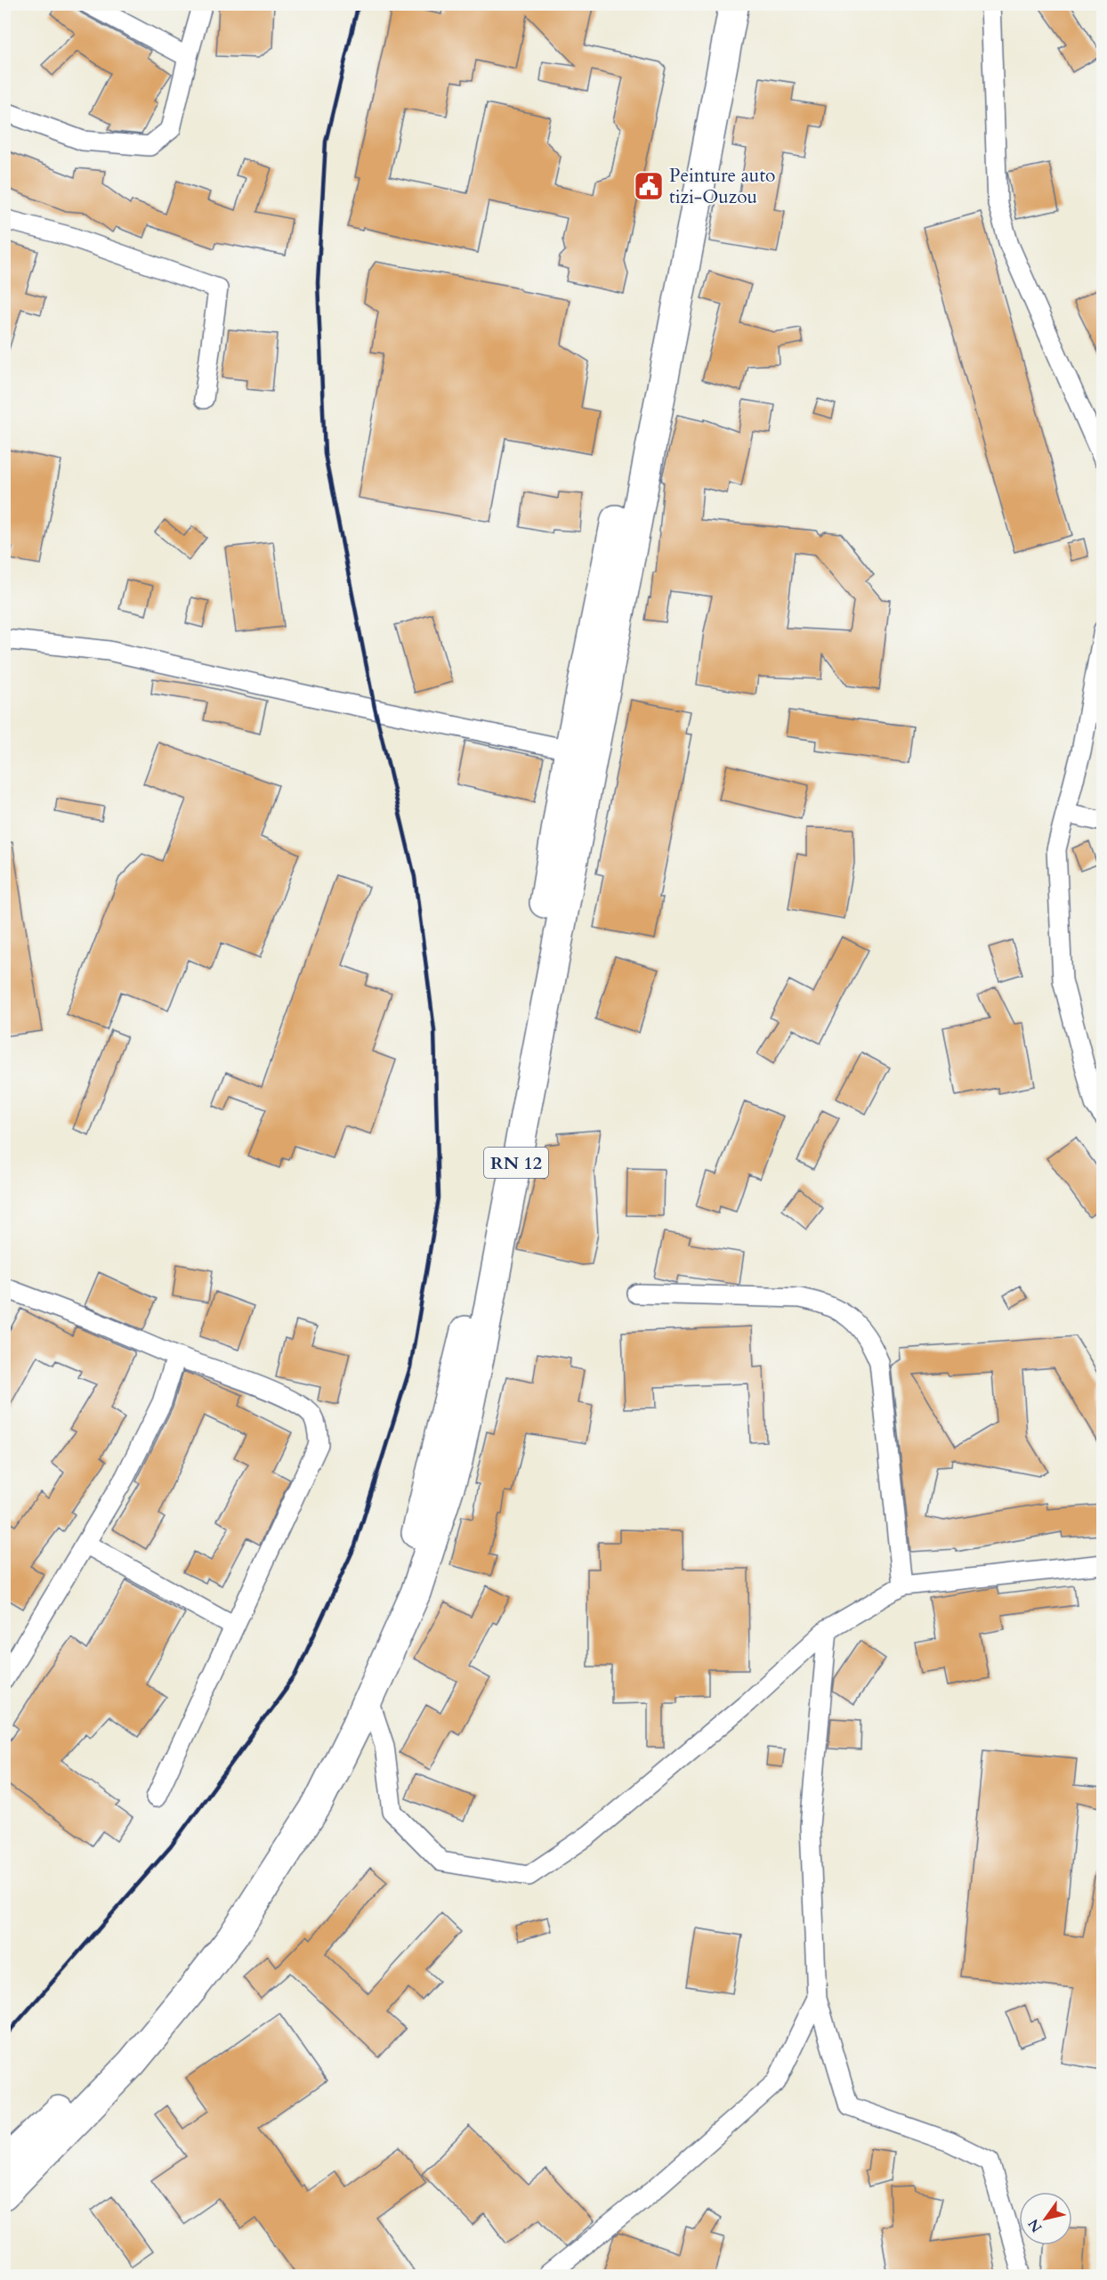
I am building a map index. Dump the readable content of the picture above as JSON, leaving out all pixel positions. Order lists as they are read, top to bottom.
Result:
{
  "streets": {
    "highway": ["RN 12"]
  },
  "places": {
    "public building": ["Peinture auto tizi-Ouzou"]
  },
  "north": "bottom left"
}
